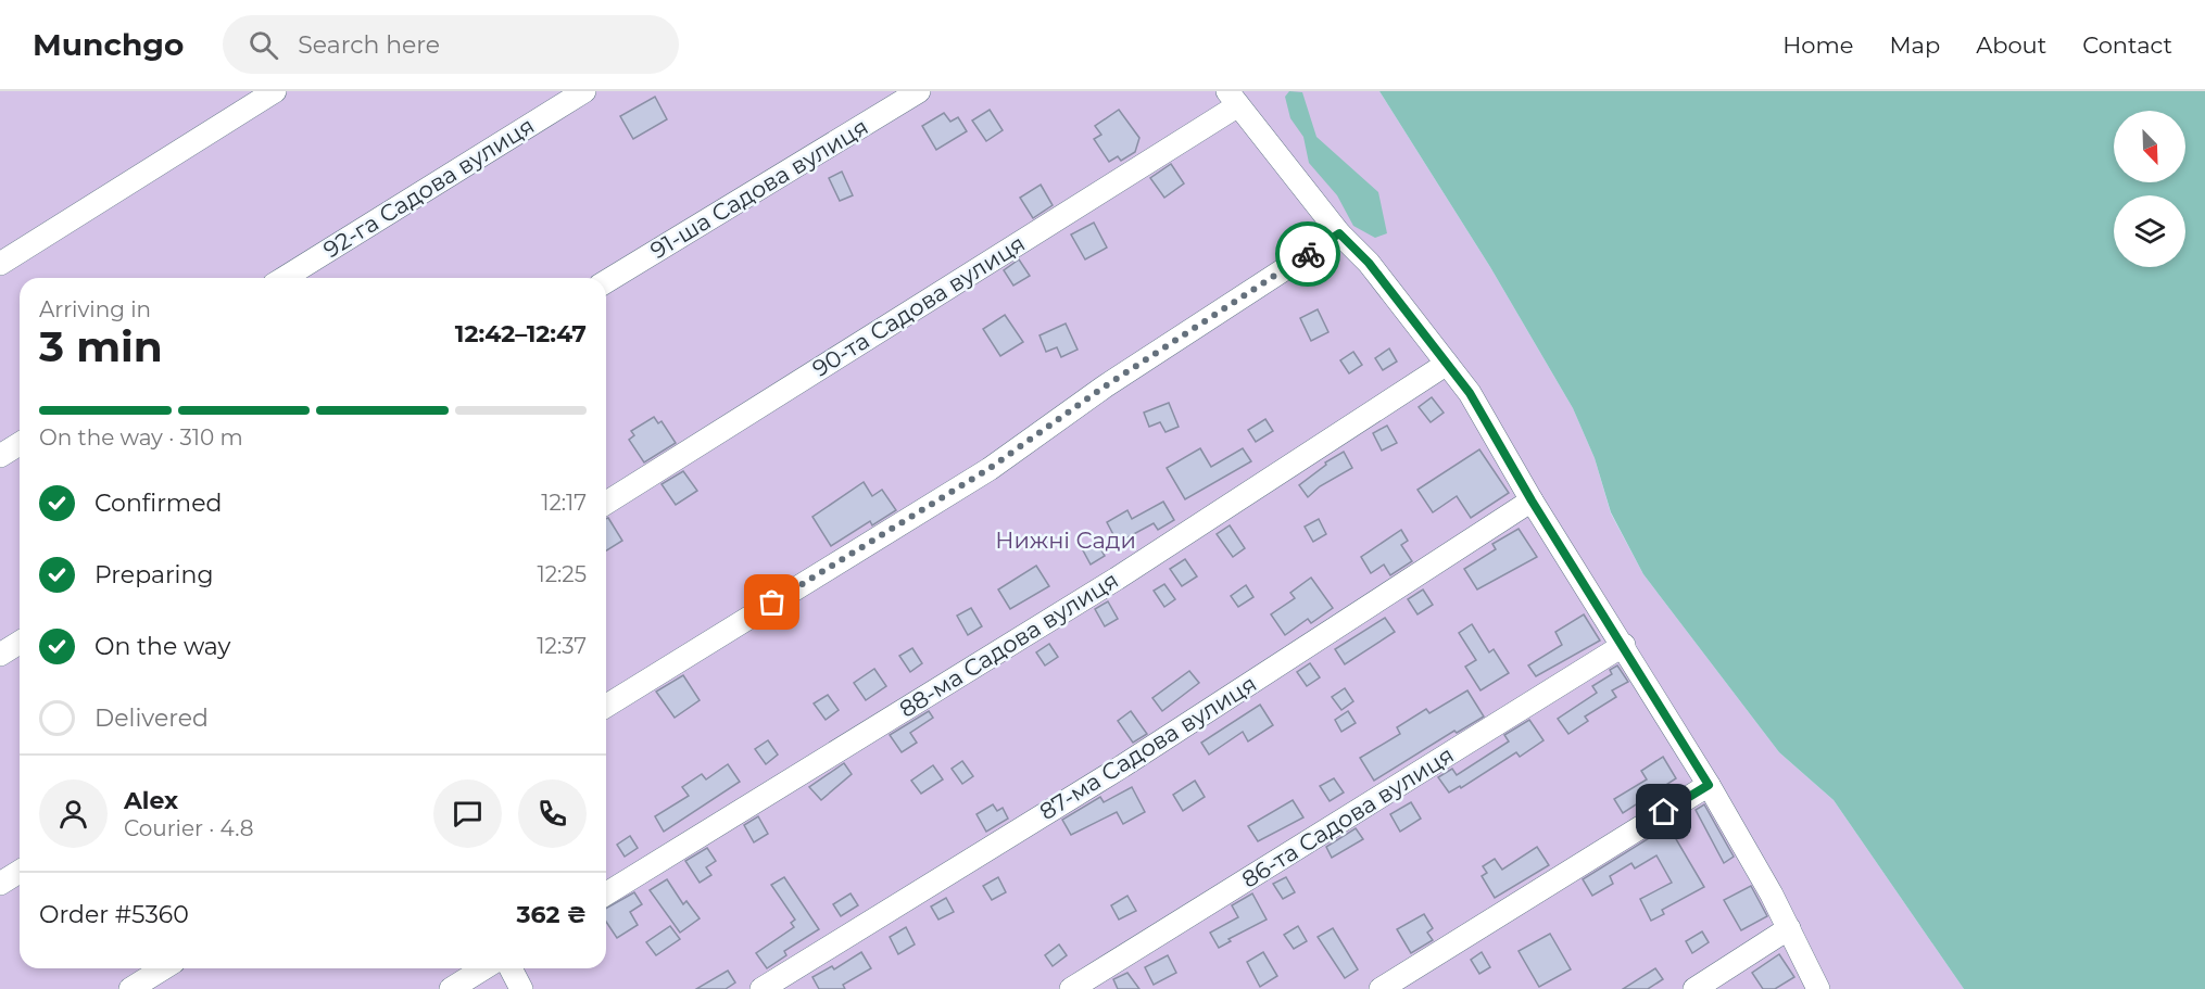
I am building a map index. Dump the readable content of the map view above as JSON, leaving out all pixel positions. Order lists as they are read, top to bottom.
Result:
{
  "streets": {
    "street": [
      "92-га Садова вулиця",
      "91-ша Садова вулиця",
      "90-та Садова вулиця",
      "88-ма Садова вулиця",
      "87-ма Садова вулиця",
      "86-та Садова вулиця"
    ]
  },
  "parks": ["Нижні Сади"],
  "north": "bottom right",
  "page": {
    "header": "Munchgo",
    "search": "Search here",
    "nav": [
      "Home",
      "Map",
      "About",
      "Contact"
    ],
    "heading": ["3 min", "Arriving in", "12:42–12:47"],
    "panel": [
      "Alex",
      "Courier · 4.8",
      "Order #5360",
      "362 ₴"
    ],
    "bar": "On the way · 310 m",
    "list": [
      ["Confirmed", "12:17"],
      ["Preparing", "12:25"],
      ["On the way", "12:37"],
      "Delivered"
    ]
  }
}
